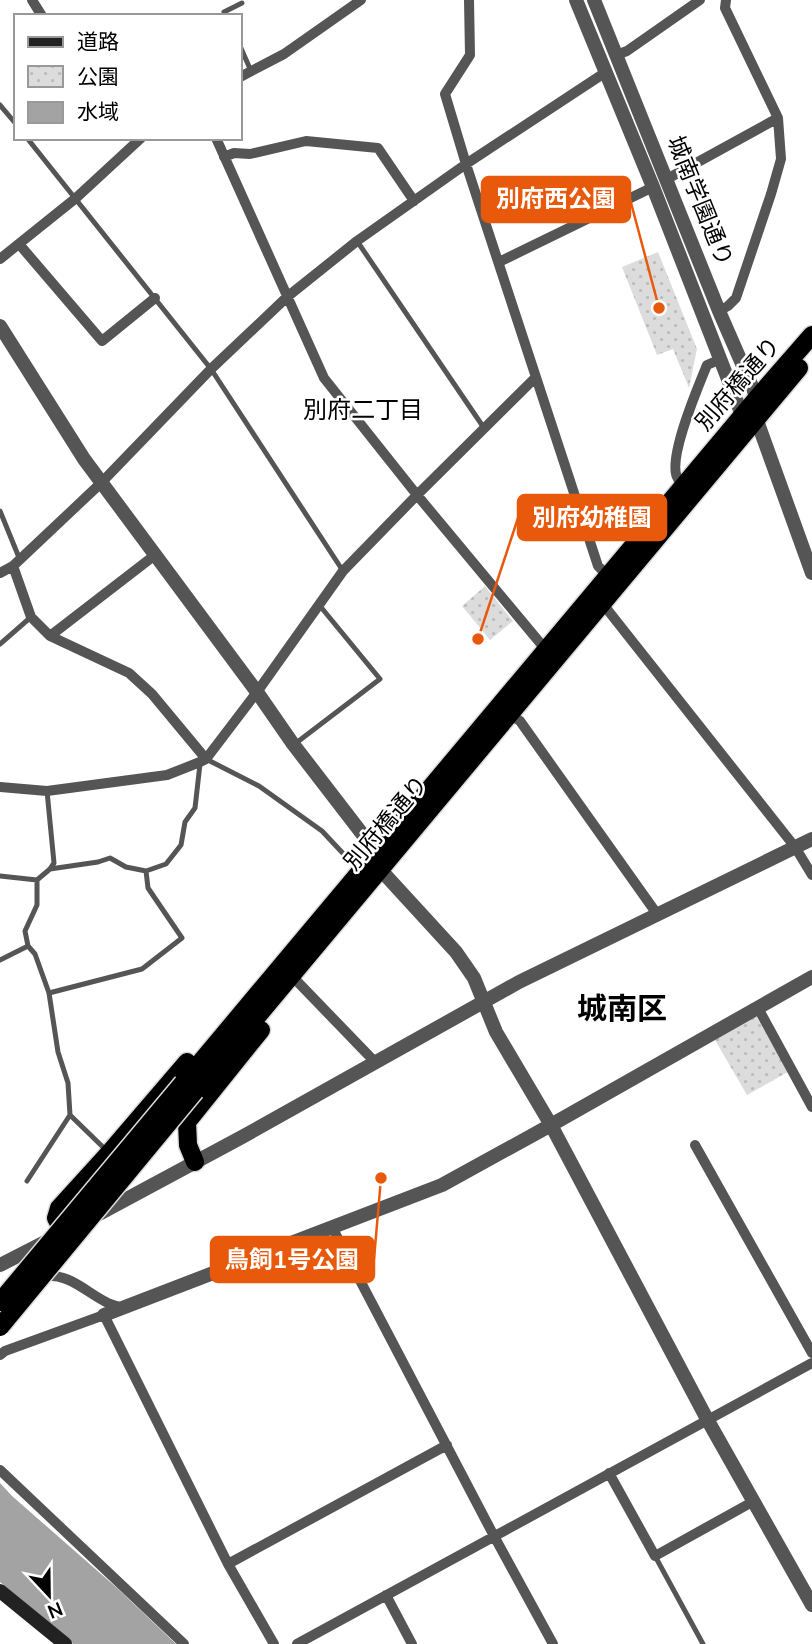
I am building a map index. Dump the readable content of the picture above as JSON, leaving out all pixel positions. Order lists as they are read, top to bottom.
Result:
{
  "streets": {
    "highway": ["別府橋通り"],
    "street": ["城南学園通り"]
  },
  "crossings": [
    ["城南学園通り", "別府橋通り"]
  ],
  "districts": ["別府二丁目", "城南区"],
  "places": ["別府西公園", "別府幼稚園", "鳥飼1号公園"],
  "legend": ["道路", "公園", "水域"],
  "north": "bottom"
}
